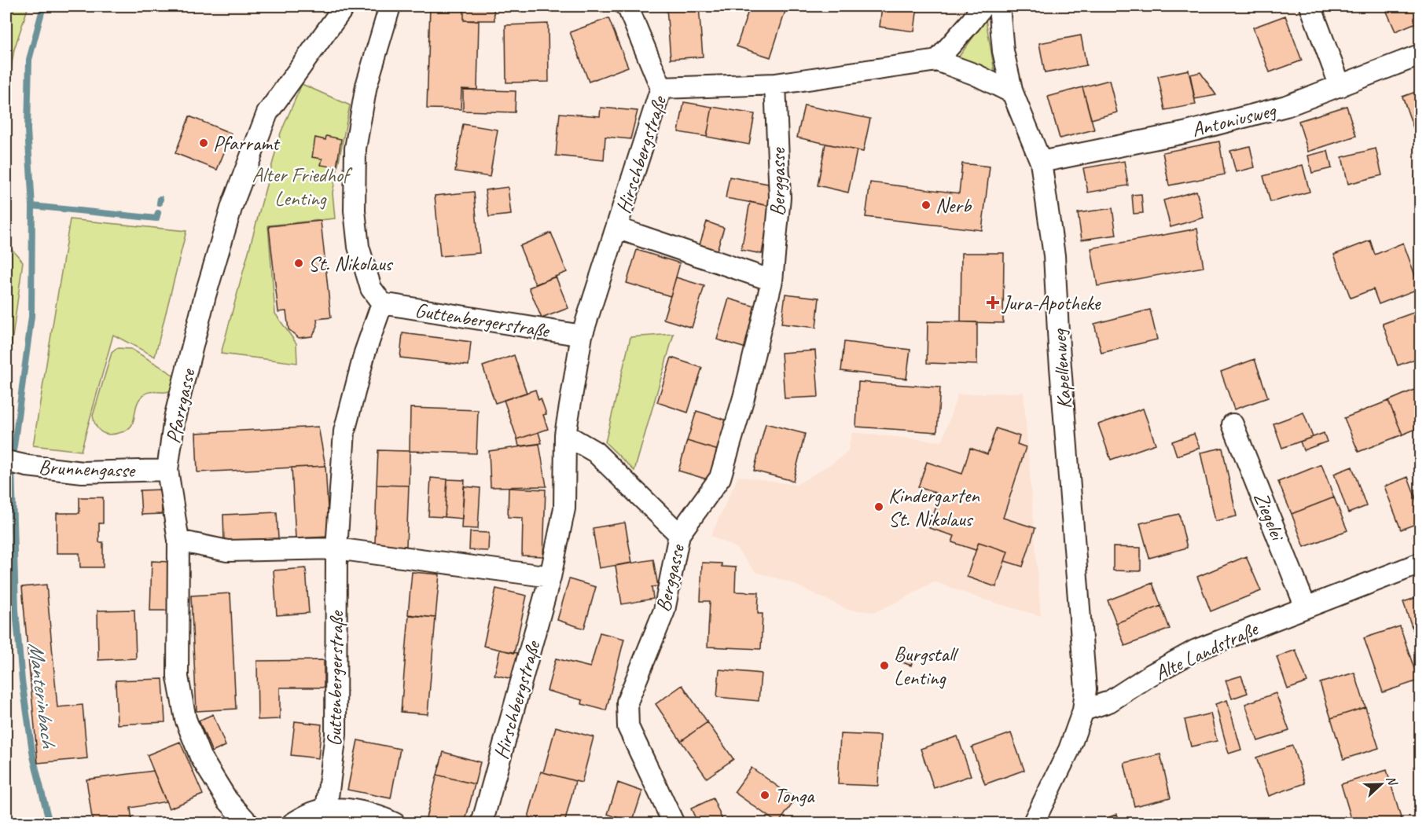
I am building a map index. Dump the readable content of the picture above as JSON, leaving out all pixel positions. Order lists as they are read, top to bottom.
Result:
{
  "streets": {
    "street": [
      "Antoniusweg",
      "Hirschbergstraße",
      "Berggasse",
      "Guttenbergerstraße",
      "Kapellenweg",
      "Pfarrgasse",
      "Brunnengasse",
      "Ziegelei",
      "Alte Landstraße"
    ]
  },
  "crossings": [
    ["Antoniusweg", "Kapellenweg"],
    ["Hirschbergstraße", "Berggasse"],
    ["Hirschbergstraße", "Guttenbergerstraße"],
    ["Hirschbergstraße", "Kapellenweg"],
    ["Kapellenweg", "Alte Landstraße"],
    ["Pfarrgasse", "Brunnengasse"],
    ["Ziegelei", "Alte Landstraße"]
  ],
  "water": ["Manterinbach"],
  "parks": ["Alter Friedhof Lenting"],
  "places": {
    "other": [
      "Pfarramt",
      "Nerb",
      "St. Nikolaus",
      "Kindergarten St. Nikolaus",
      "Burgstall Lenting",
      "Tonga"
    ],
    "health": ["Jura-Apotheke"]
  },
  "north": "right"
}
